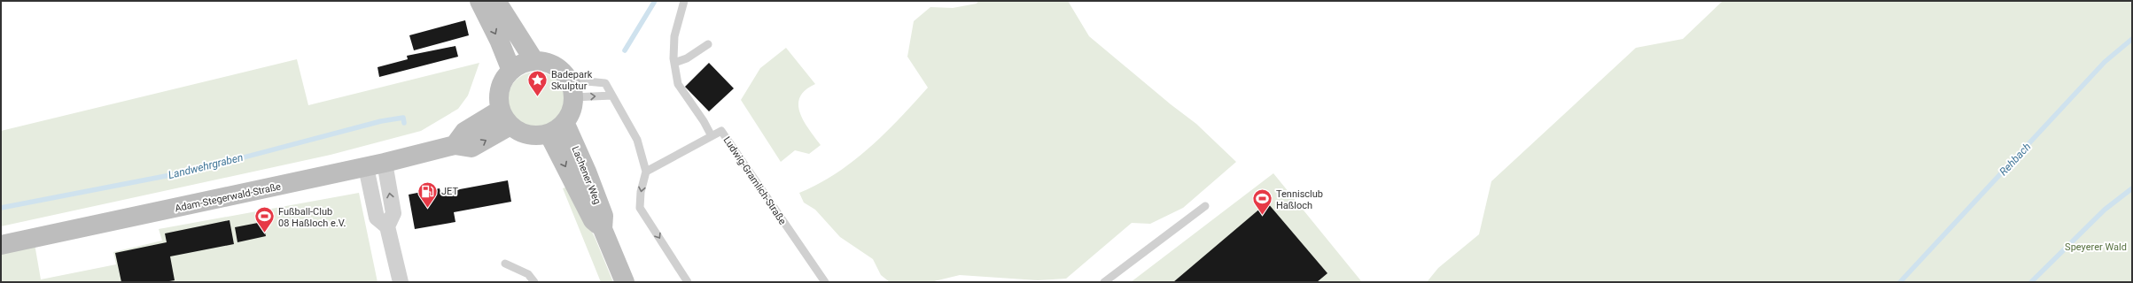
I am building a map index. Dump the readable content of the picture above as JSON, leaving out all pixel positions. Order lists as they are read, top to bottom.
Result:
{
  "streets": {
    "main road": ["Lachener Weg", "Adam-Stegerwald-Straße"],
    "lane": ["Ludwig-Gramlich-Straße"]
  },
  "crossings": [
    ["Lachener Weg", "Adam-Stegerwald-Straße"]
  ],
  "water": ["Rehbach", "Landwehrgraben"],
  "parks": ["Speyerer Wald"],
  "places": {
    "place": ["Badepark Skulptur"],
    "fuel station": ["JET"],
    "sports": ["Tennisclub Haßloch", "Fußball-Club 08 Haßloch e.V."]
  }
}
